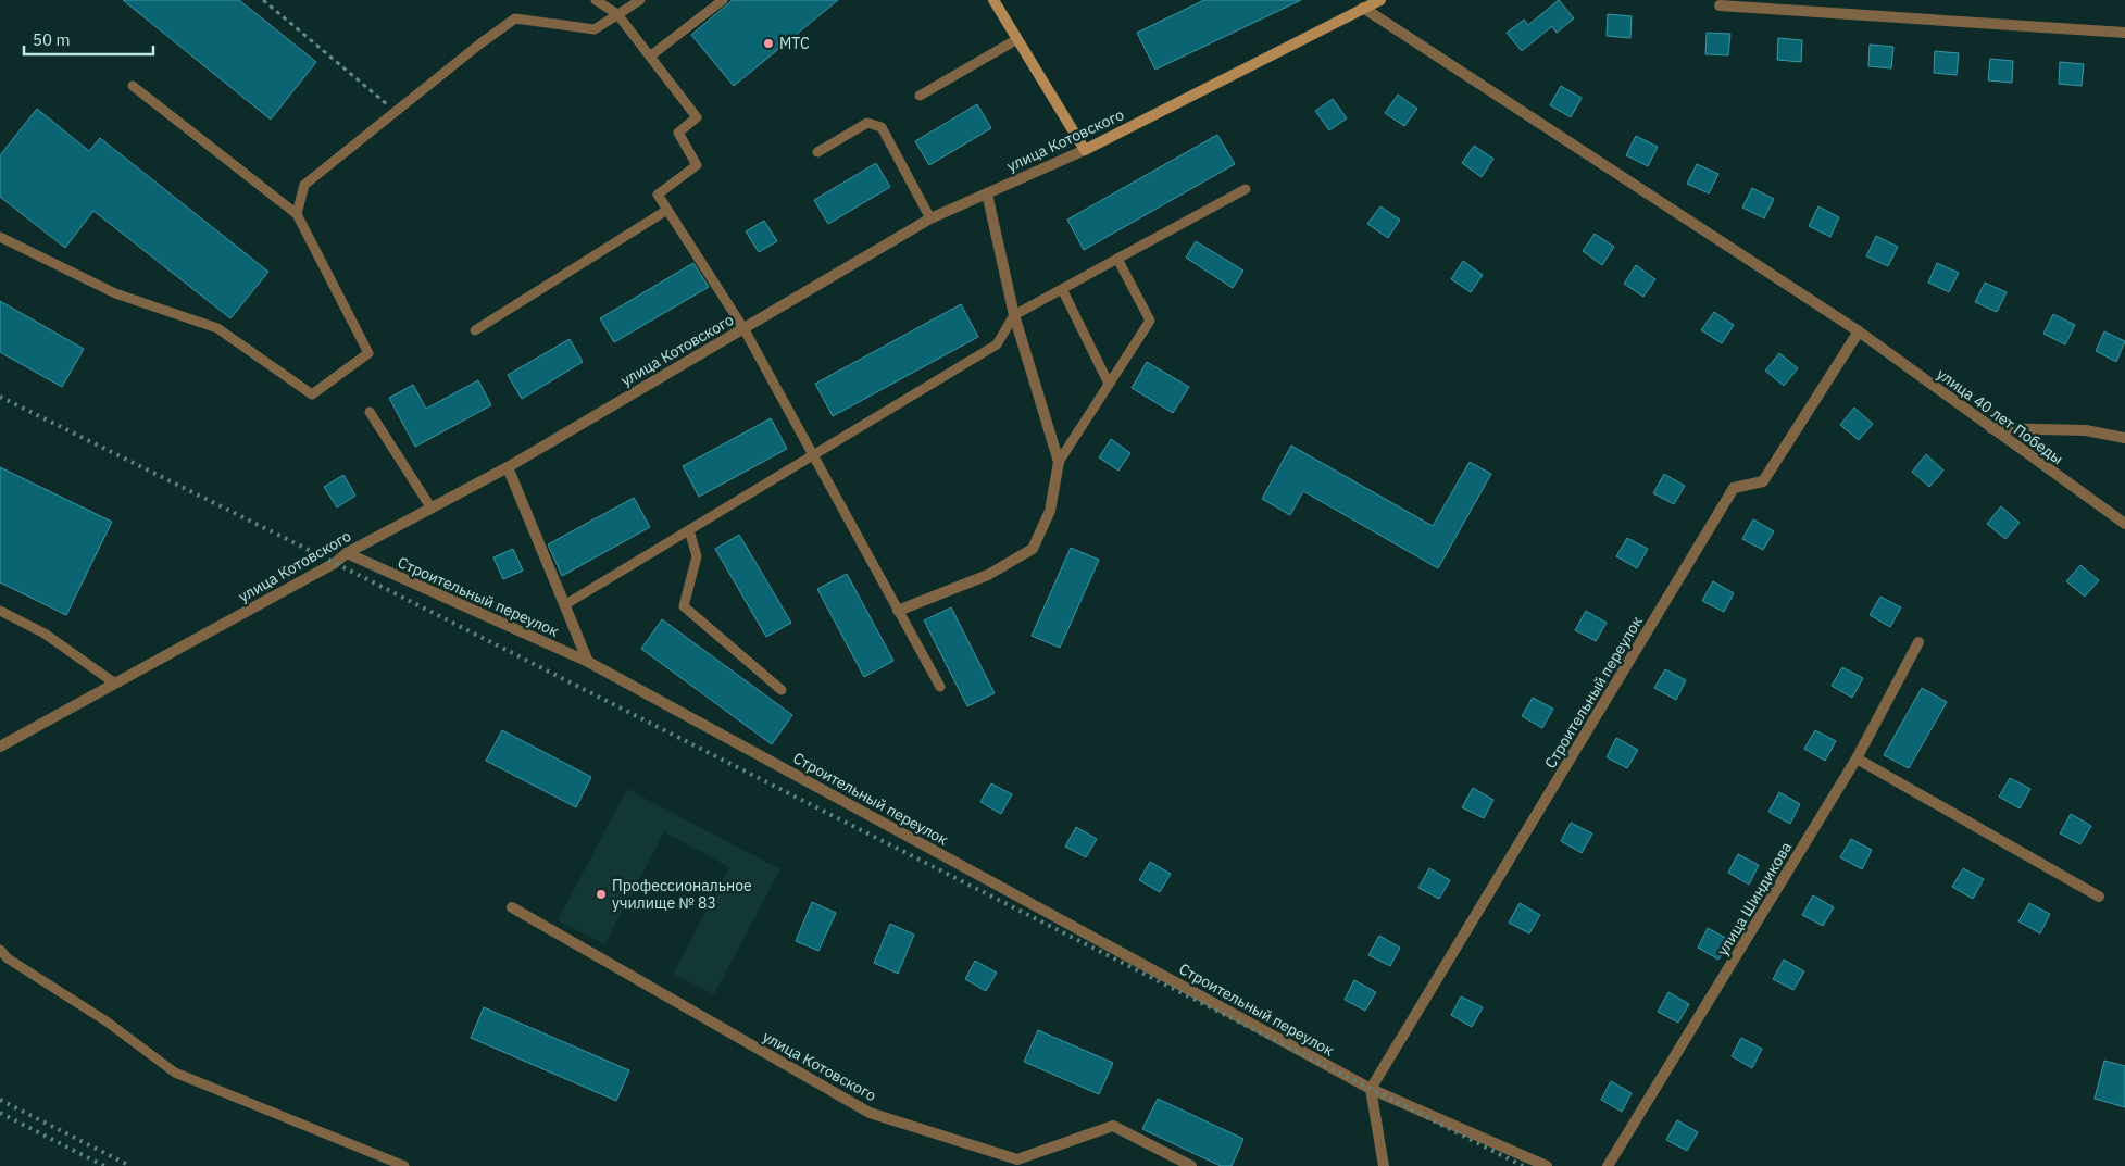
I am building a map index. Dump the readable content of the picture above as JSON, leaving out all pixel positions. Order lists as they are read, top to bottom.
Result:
{
  "streets": {
    "main road": ["улица Котовского"],
    "street": ["улица 40 лет Победы", "Строительный переулок", "улица Шиндикова"]
  },
  "crossings": [
    ["улица Котовского", "улица 40 лет Победы"],
    ["улица Котовского", "Строительный переулок"],
    ["улица 40 лет Победы", "Строительный переулок"]
  ],
  "places": ["МТС", "Профессиональное училище № 83"],
  "scale_bar": "50 m"
}
